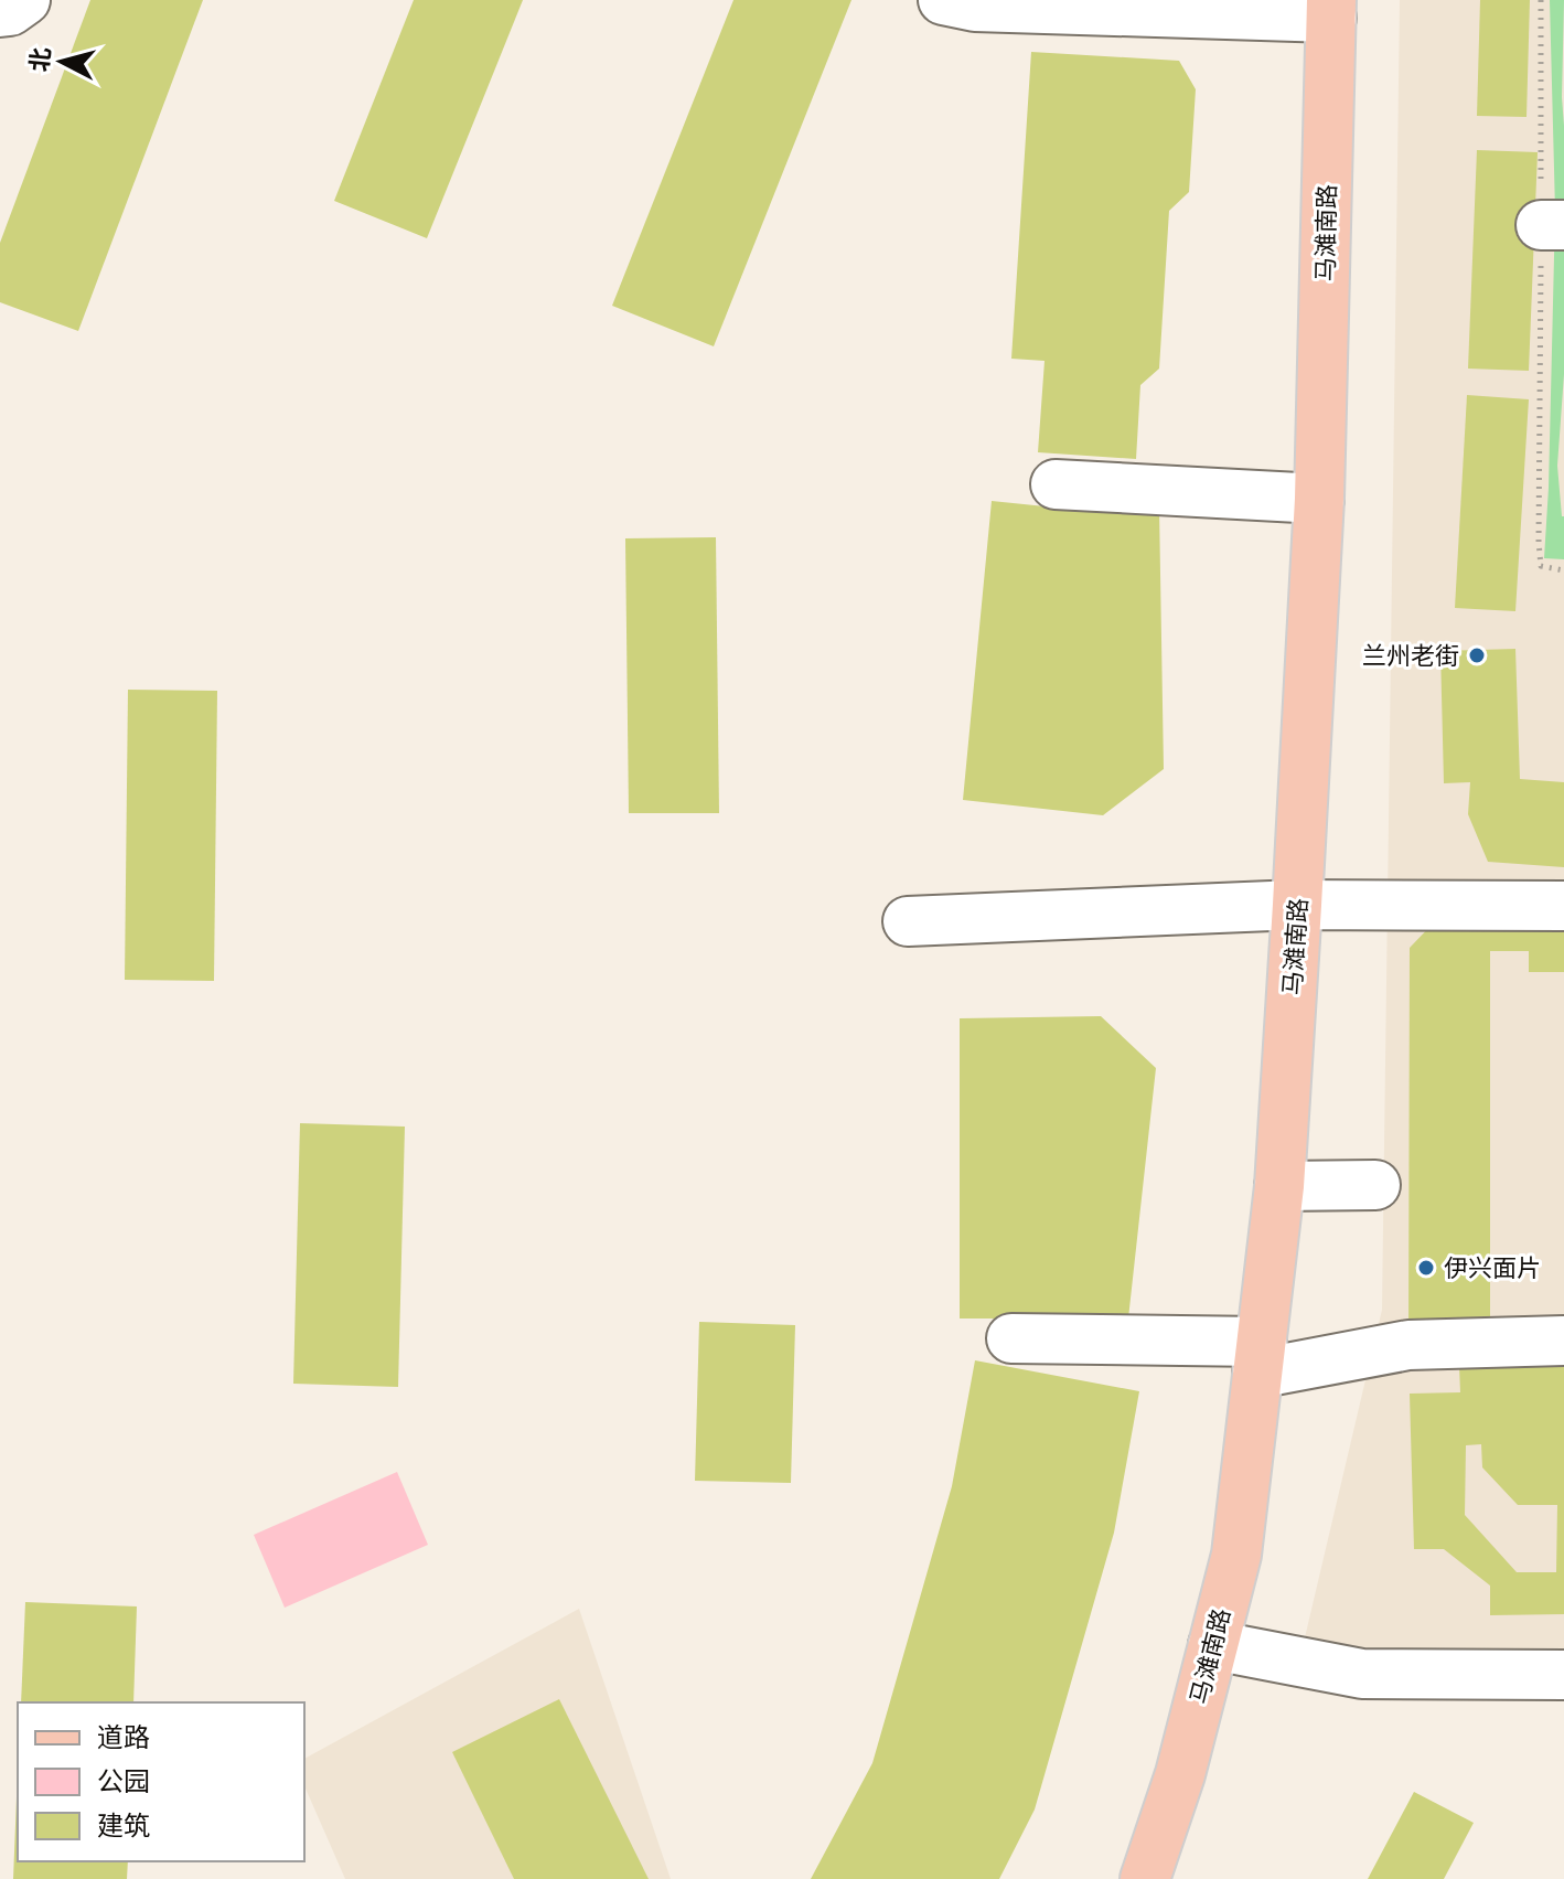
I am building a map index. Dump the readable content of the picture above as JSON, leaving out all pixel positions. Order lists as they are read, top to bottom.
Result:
{
  "streets": {
    "main road": ["马滩南路"]
  },
  "places": ["兰州老街", "伊兴面片"],
  "legend": ["道路", "公园", "建筑"],
  "north": "left"
}
